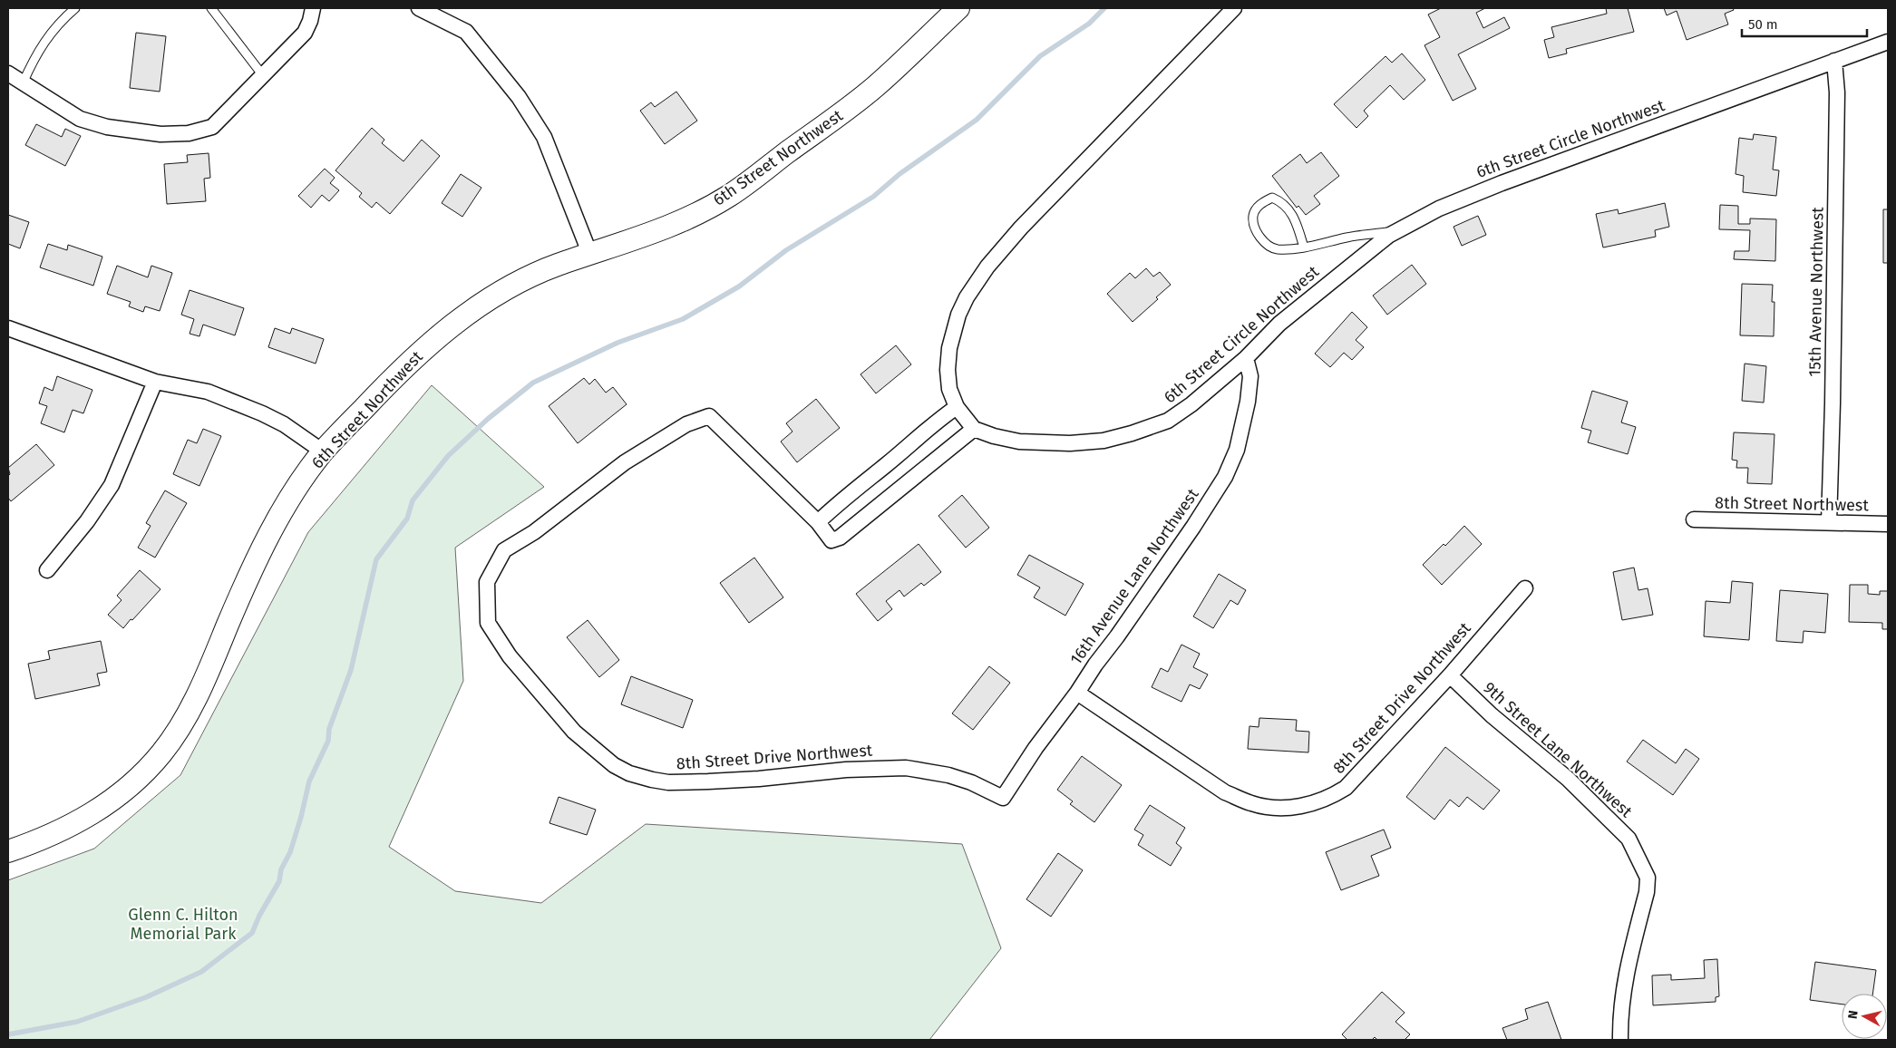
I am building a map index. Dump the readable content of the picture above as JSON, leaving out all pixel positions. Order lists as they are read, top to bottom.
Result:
{
  "streets": {
    "street": [
      "6th Street Circle Northwest",
      "6th Street Northwest",
      "15th Avenue Northwest",
      "8th Street Northwest",
      "16th Avenue Lane Northwest",
      "8th Street Drive Northwest",
      "9th Street Lane Northwest"
    ]
  },
  "crossings": [
    ["6th Street Circle Northwest", "15th Avenue Northwest"],
    ["6th Street Circle Northwest", "16th Avenue Lane Northwest"],
    ["15th Avenue Northwest", "8th Street Northwest"],
    ["16th Avenue Lane Northwest", "8th Street Drive Northwest"],
    ["8th Street Drive Northwest", "9th Street Lane Northwest"]
  ],
  "parks": ["Glenn C. Hilton Memorial Park"],
  "scale_bar": "50 m",
  "north": "left"
}
